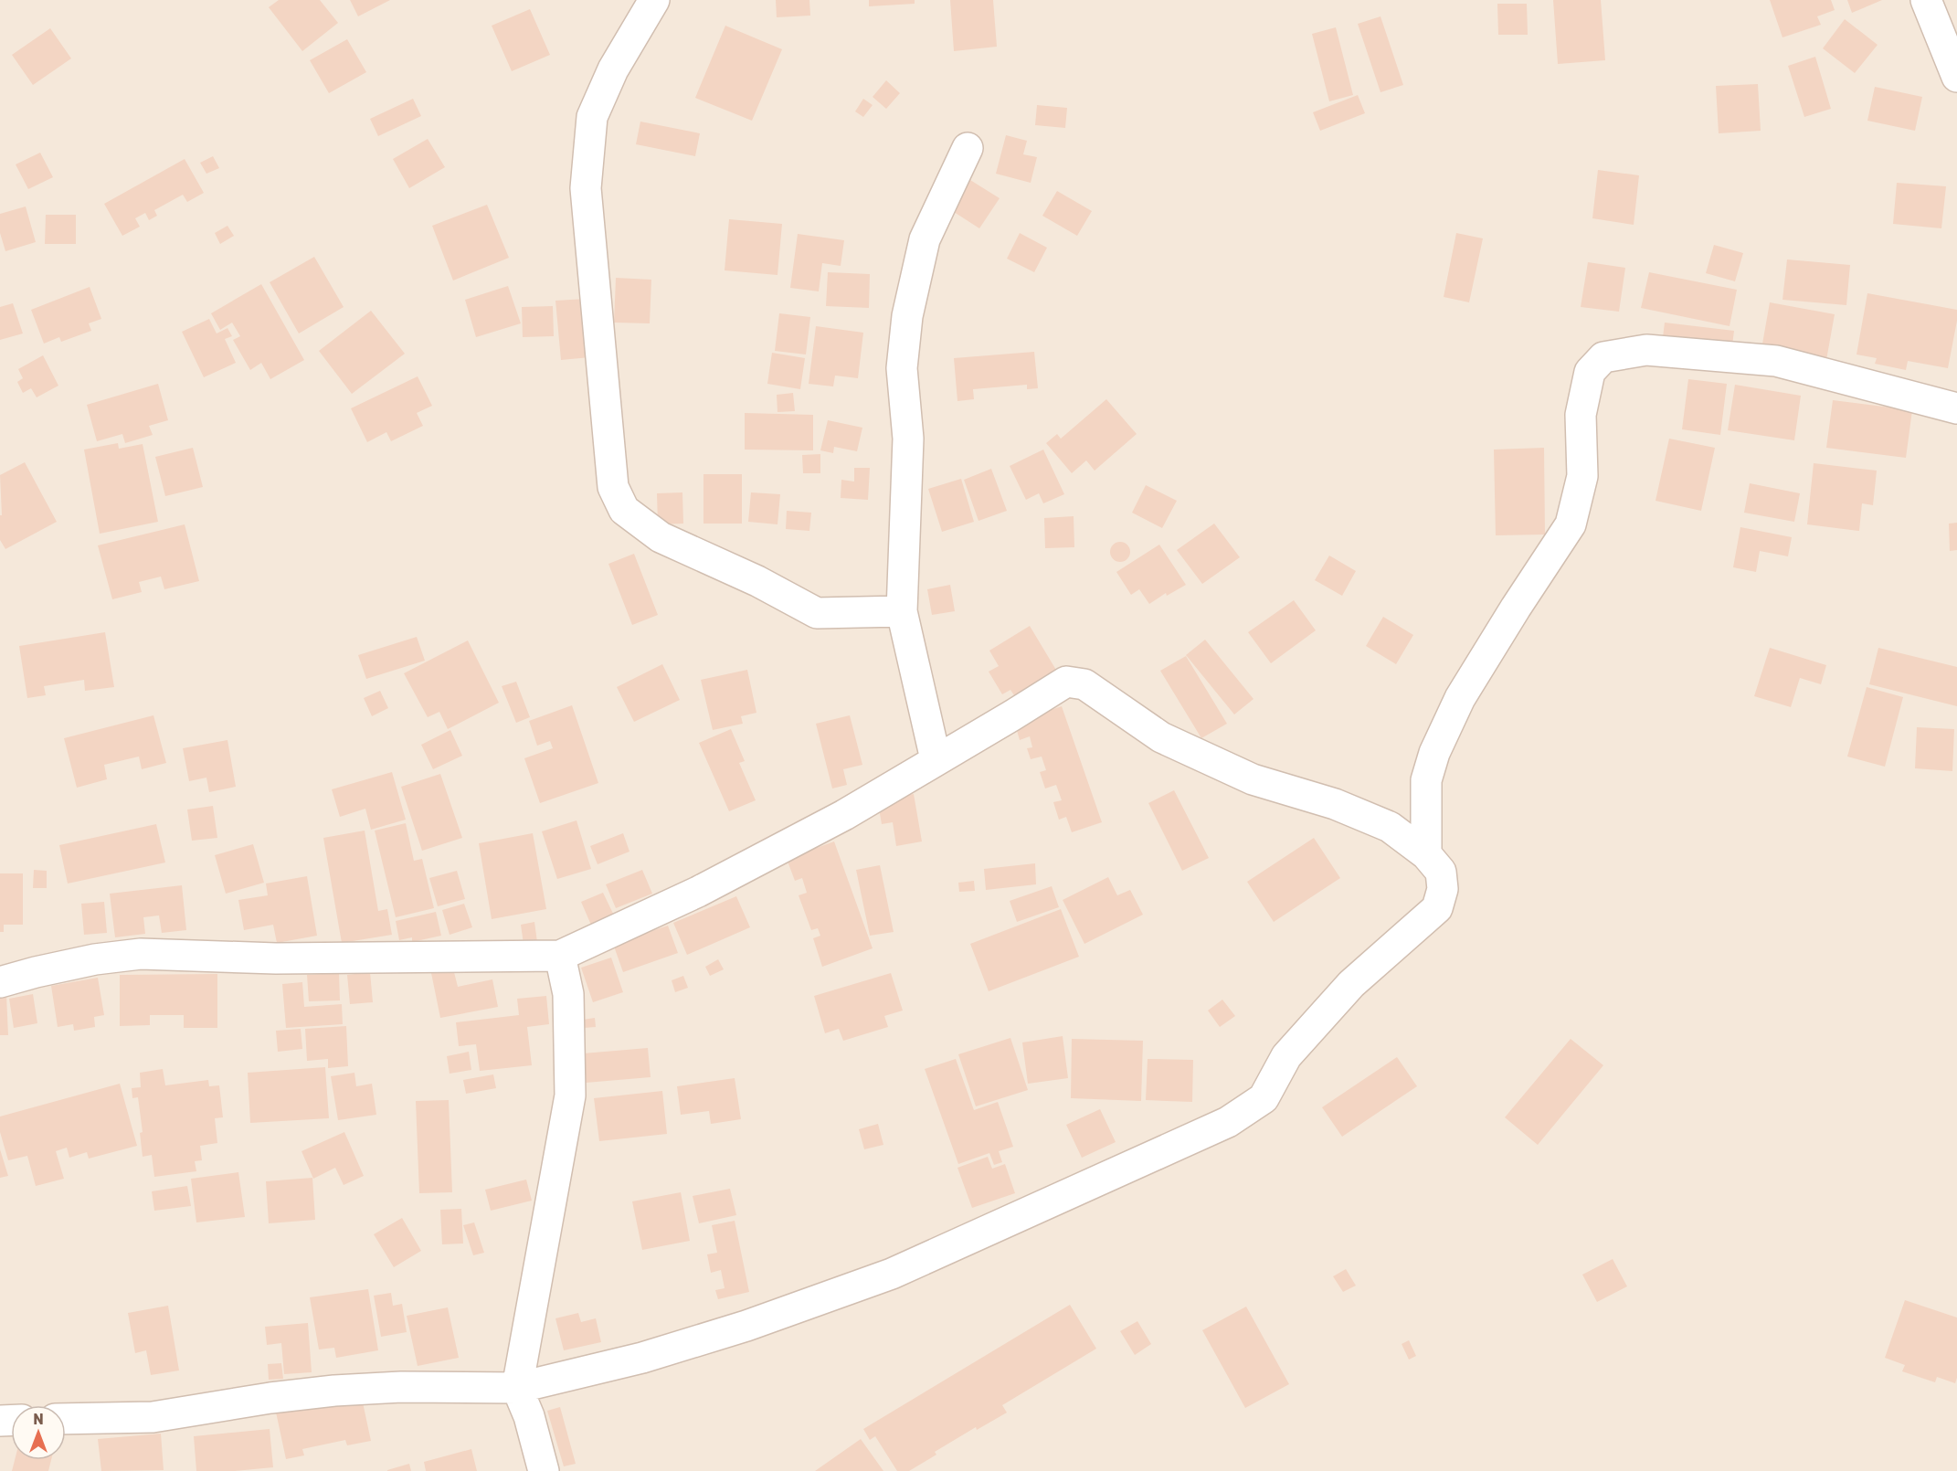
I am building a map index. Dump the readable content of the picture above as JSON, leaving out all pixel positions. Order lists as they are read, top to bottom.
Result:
{
  "north": "top"
}
